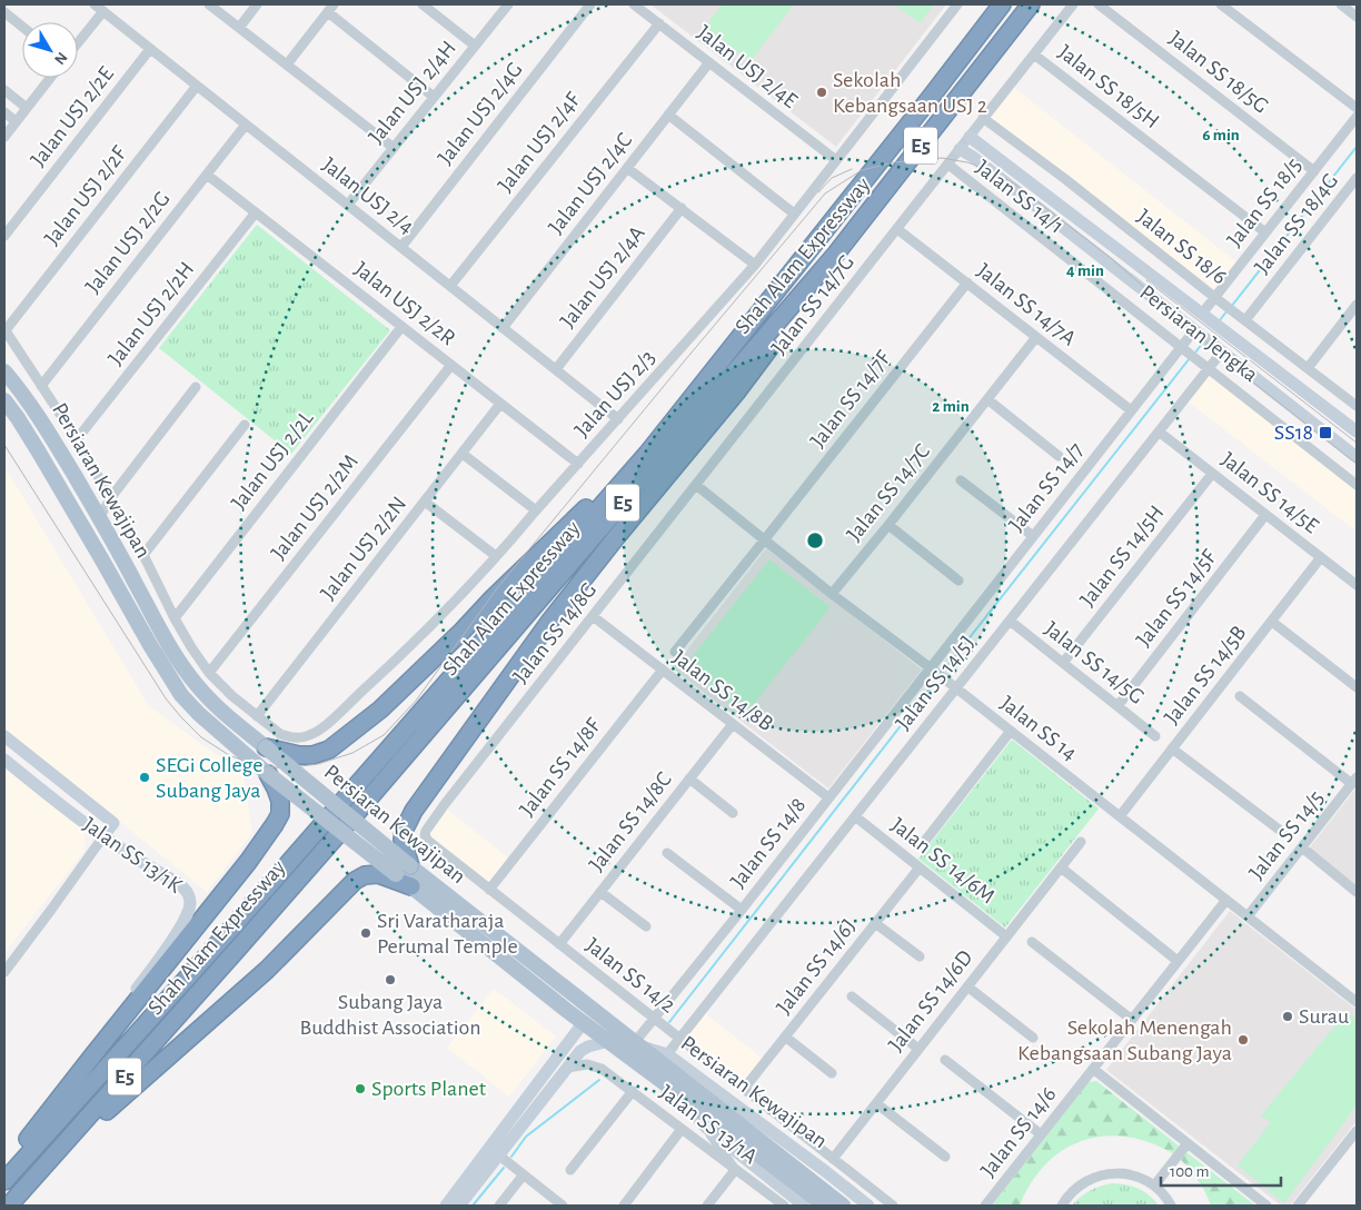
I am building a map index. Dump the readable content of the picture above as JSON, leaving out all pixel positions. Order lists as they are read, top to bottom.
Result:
{
  "streets": {
    "highway": ["E5", "Shah Alam Expressway"],
    "main road": ["Persiaran Jengka", "Persiaran Kewajipan", "Jalan SS 13/1K"],
    "street": [
      "Jalan USJ 2/4E",
      "Jalan SS 18/5G",
      "Jalan SS 18/5H",
      "Jalan USJ 2/4H",
      "Jalan USJ 2/4G",
      "Jalan USJ 2/2E",
      "Jalan USJ 2/4F",
      "Jalan USJ 2/4C",
      "Jalan USJ 2/2F",
      "Jalan USJ 2/4",
      "Jalan SS 14/1",
      "Jalan SS 18/5",
      "Jalan SS 18/4G",
      "Jalan USJ 2/2G",
      "Jalan SS 18/6",
      "Jalan USJ 2/4A",
      "Jalan USJ 2/2R",
      "Jalan SS 14/7G",
      "Jalan SS 14/7A",
      "Jalan USJ 2/2H",
      "Jalan USJ 2/3",
      "Jalan SS 14/7F",
      "Jalan USJ 2/2L",
      "Jalan SS 14/7",
      "Jalan SS 14/7C",
      "Jalan SS 14/5E",
      "Jalan USJ 2/2M",
      "Jalan USJ 2/2N",
      "Jalan SS 14/5H",
      "Jalan SS 14/5F",
      "Jalan SS 14/8G",
      "Jalan SS 14/5G",
      "Jalan SS 14/5B",
      "Jalan SS 14/5J",
      "Jalan SS 14/8B",
      "Jalan SS 14",
      "Jalan SS 14/8F",
      "Jalan SS 14/8C",
      "Jalan SS 14/5",
      "Jalan SS 14/8",
      "Jalan SS 14/6M",
      "Jalan SS 14/6J",
      "Jalan SS 14/2",
      "Jalan SS 14/6D",
      "Jalan SS 13/1A",
      "Jalan SS 14/6"
    ]
  },
  "crossings": [
    ["Jalan USJ 2/4E", "Jalan USJ 2/4F"],
    ["Jalan USJ 2/4E", "Jalan USJ 2/4C"],
    ["Jalan USJ 2/4E", "Jalan USJ 2/3"],
    ["Jalan SS 18/5G", "Jalan SS 18/5"],
    ["Jalan SS 18/5H", "Jalan SS 18/5"],
    ["Jalan USJ 2/4H", "Jalan USJ 2/4"],
    ["Jalan USJ 2/4G", "Jalan USJ 2/4"],
    ["Jalan USJ 2/2E", "Jalan USJ 2/4"],
    ["Jalan USJ 2/4F", "Jalan USJ 2/4"],
    ["Jalan USJ 2/4C", "Jalan USJ 2/4"],
    ["Jalan USJ 2/2F", "Jalan USJ 2/4"],
    ["Jalan USJ 2/2F", "Jalan USJ 2/3"],
    ["Jalan USJ 2/4", "Jalan USJ 2/2G"],
    ["Jalan USJ 2/4", "Jalan USJ 2/4A"],
    ["Jalan USJ 2/4", "Jalan USJ 2/3"],
    ["Jalan SS 14/1", "Jalan SS 14/7G"],
    ["Jalan SS 14/1", "Jalan SS 14/7"],
    ["Jalan SS 14/1", "Jalan SS 14/5J"],
    ["Jalan SS 18/5", "Jalan SS 18/6"],
    ["Jalan SS 18/5", "Persiaran Jengka"],
    ["Jalan SS 18/4G", "Jalan SS 18/6"],
    ["Jalan USJ 2/2G", "Jalan USJ 2/2R"],
    ["Jalan USJ 2/2G", "Jalan USJ 2/3"],
    ["Jalan USJ 2/2R", "Jalan USJ 2/2H"],
    ["Jalan USJ 2/2R", "Jalan USJ 2/3"],
    ["Jalan USJ 2/2R", "Jalan USJ 2/2L"],
    ["Jalan USJ 2/2R", "Jalan USJ 2/2M"],
    ["Jalan USJ 2/2R", "Jalan USJ 2/2N"],
    ["Jalan SS 14/7G", "Jalan SS 14/7A"],
    ["Jalan SS 14/7G", "Persiaran Jengka"],
    ["Jalan SS 14/7G", "Jalan SS 14/8G"],
    ["Jalan SS 14/7G", "Jalan SS 14"],
    ["Jalan SS 14/7A", "Jalan SS 14/7F"],
    ["Jalan SS 14/7A", "Jalan SS 14/7"],
    ["Jalan SS 14/7A", "Jalan SS 14/7C"],
    ["Jalan USJ 2/2H", "Jalan USJ 2/3"],
    ["Persiaran Jengka", "Jalan SS 14/7"],
    ["Persiaran Jengka", "Jalan SS 14/5J"],
    ["Jalan USJ 2/3", "Jalan USJ 2/2L"],
    ["Jalan USJ 2/3", "Jalan USJ 2/2M"],
    ["Jalan USJ 2/3", "Jalan USJ 2/2N"],
    ["Jalan SS 14/7F", "Jalan SS 14"],
    ["Persiaran Kewajipan", "Jalan SS 14/5J"],
    ["Persiaran Kewajipan", "Jalan SS 14/8"],
    ["Jalan SS 14/7", "Jalan SS 14"],
    ["Jalan SS 14/7", "Jalan SS 14/8"],
    ["Jalan SS 14/7C", "Jalan SS 14"],
    ["Jalan SS 14/5E", "Jalan SS 14/5H"],
    ["Jalan SS 14/5E", "Jalan SS 14/5F"],
    ["Jalan SS 14/5E", "Jalan SS 14/5B"],
    ["Jalan SS 14/5E", "Jalan SS 14/5J"],
    ["Jalan SS 14/5H", "Jalan SS 14/5G"],
    ["Jalan SS 14/5F", "Jalan SS 14/5G"],
    ["Jalan SS 14/8G", "Jalan SS 14/8B"],
    ["Jalan SS 14/8G", "Jalan SS 14"],
    ["Jalan SS 14/8G", "Jalan SS 14/2"],
    ["Jalan SS 14/5G", "Jalan SS 14/5J"],
    ["Jalan SS 14/5B", "Jalan SS 14"],
    ["Jalan SS 14/5J", "Jalan SS 14"],
    ["Jalan SS 14/5J", "Jalan SS 14/6M"],
    ["Jalan SS 14/5J", "Jalan SS 14/2"],
    ["Jalan SS 14/8B", "Jalan SS 14/8F"],
    ["Jalan SS 14/8B", "Jalan SS 14/8C"],
    ["Jalan SS 14/8B", "Jalan SS 14/8"],
    ["Jalan SS 14", "Jalan SS 14/5"],
    ["Jalan SS 14", "Jalan SS 14/8"],
    ["Jalan SS 14", "Jalan SS 14/6"],
    ["Jalan SS 14/8F", "Jalan SS 14/2"],
    ["Jalan SS 14/8C", "Jalan SS 14/2"],
    ["Jalan SS 14/8", "Jalan SS 14/2"],
    ["Jalan SS 14/6M", "Jalan SS 14/6J"],
    ["Jalan SS 14/6M", "Jalan SS 14/6D"],
    ["Jalan SS 14/6J", "Jalan SS 14/2"],
    ["Jalan SS 14/2", "Jalan SS 14/6D"]
  ],
  "places": {
    "other": [
      "Sekolah Kebangsaan USJ 2",
      "SEGi College Subang Jaya",
      "Sri Varatharaja Perumal Temple",
      "Subang Jaya Buddhist Association",
      "Surau",
      "Sekolah Menengah Kebangsaan Subang Jaya",
      "Sports Planet"
    ],
    "transit": ["SS18"]
  },
  "scale_bar": "100 m",
  "north": "bottom right",
  "rings": ["6 min", "4 min", "2 min"]
}
